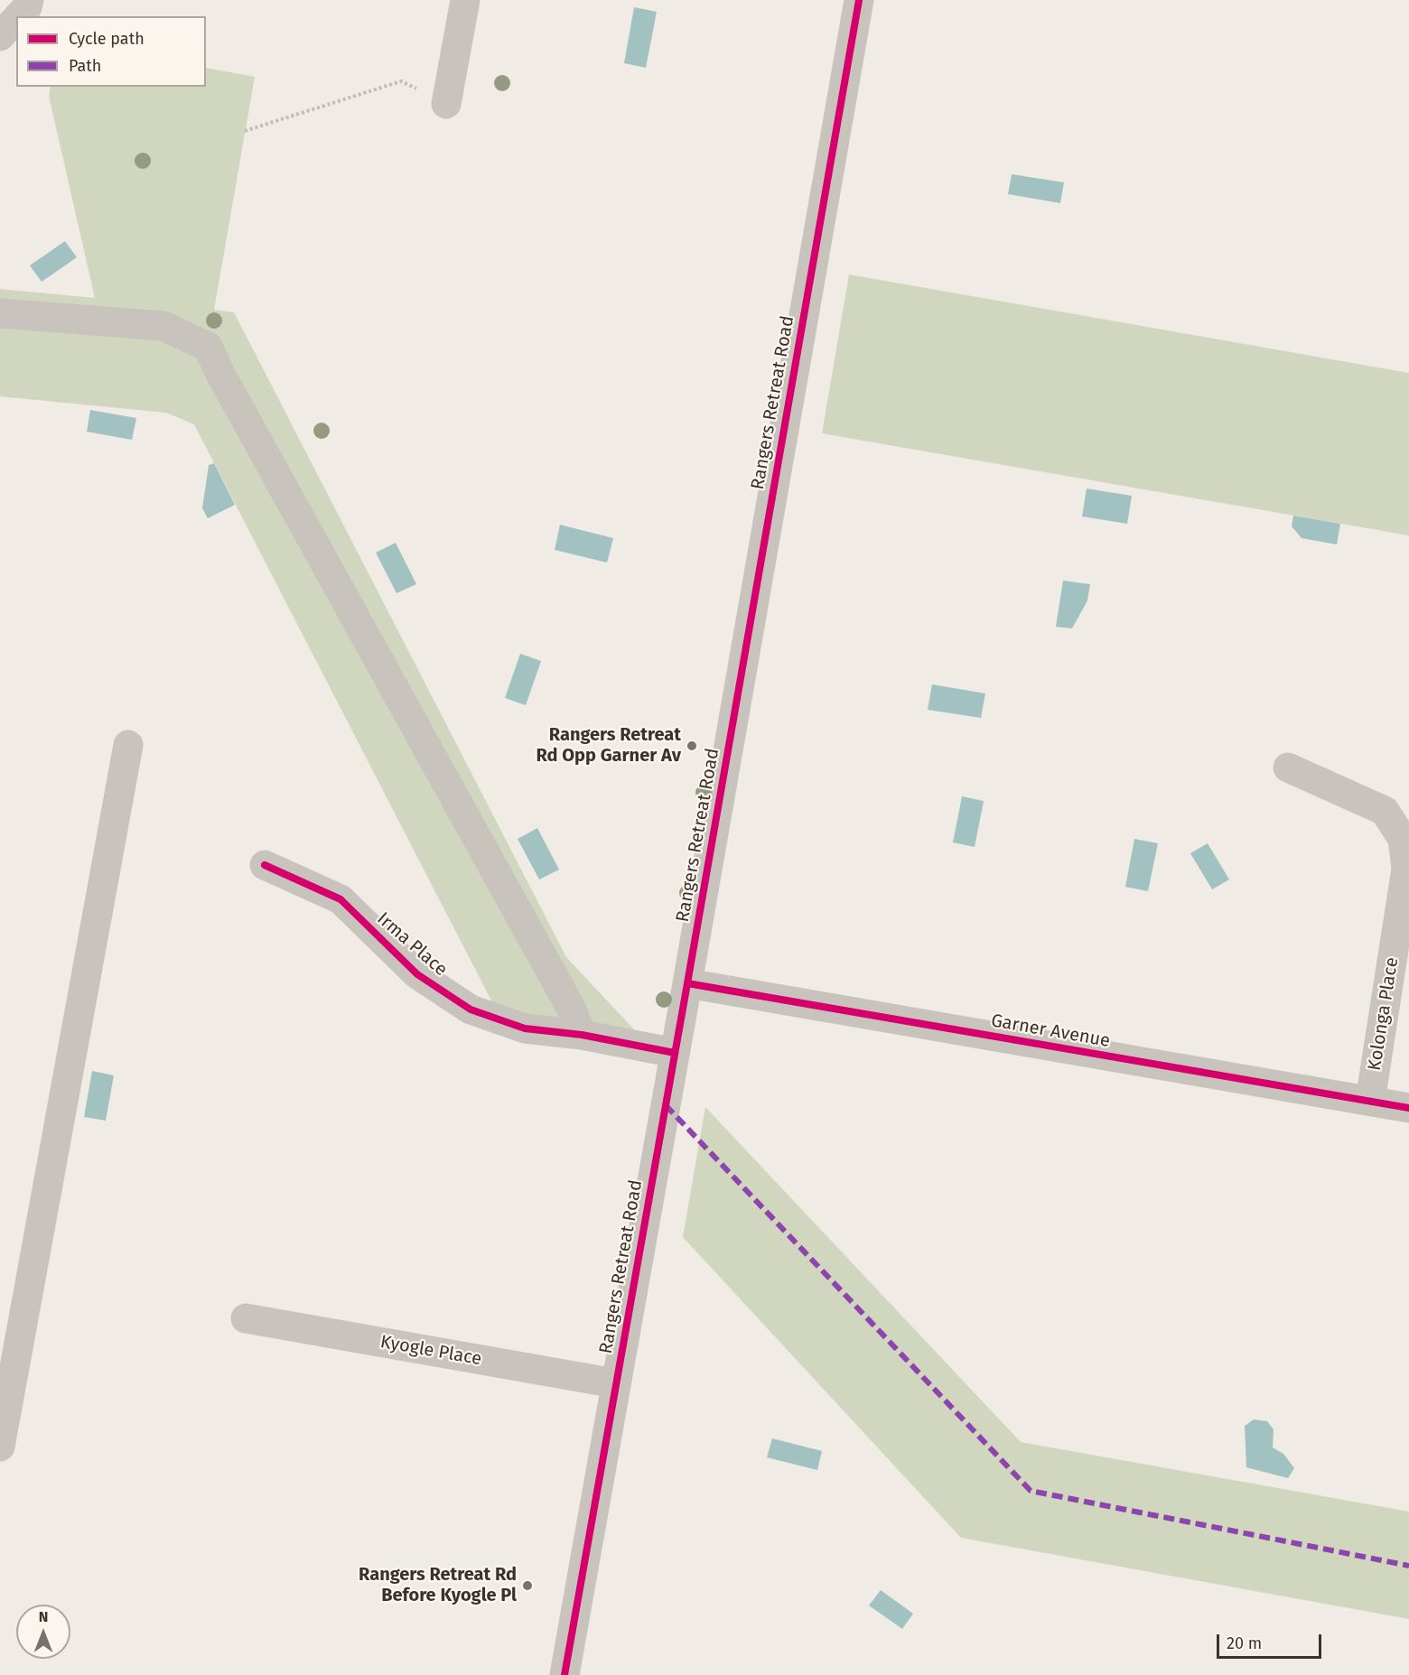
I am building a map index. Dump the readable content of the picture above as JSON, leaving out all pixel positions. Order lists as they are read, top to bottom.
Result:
{
  "streets": {
    "street": [
      "Rangers Retreat Road",
      "Irma Place",
      "Kolonga Place",
      "Garner Avenue",
      "Kyogle Place"
    ]
  },
  "crossings": [
    ["Rangers Retreat Road", "Irma Place"],
    ["Rangers Retreat Road", "Garner Avenue"],
    ["Rangers Retreat Road", "Kyogle Place"],
    ["Kolonga Place", "Garner Avenue"]
  ],
  "places": ["Rangers Retreat Rd Opp Garner Av", "Rangers Retreat Rd Before Kyogle Pl"],
  "legend": ["Cycle path", "Path"],
  "scale_bar": "20 m",
  "north": "top"
}
